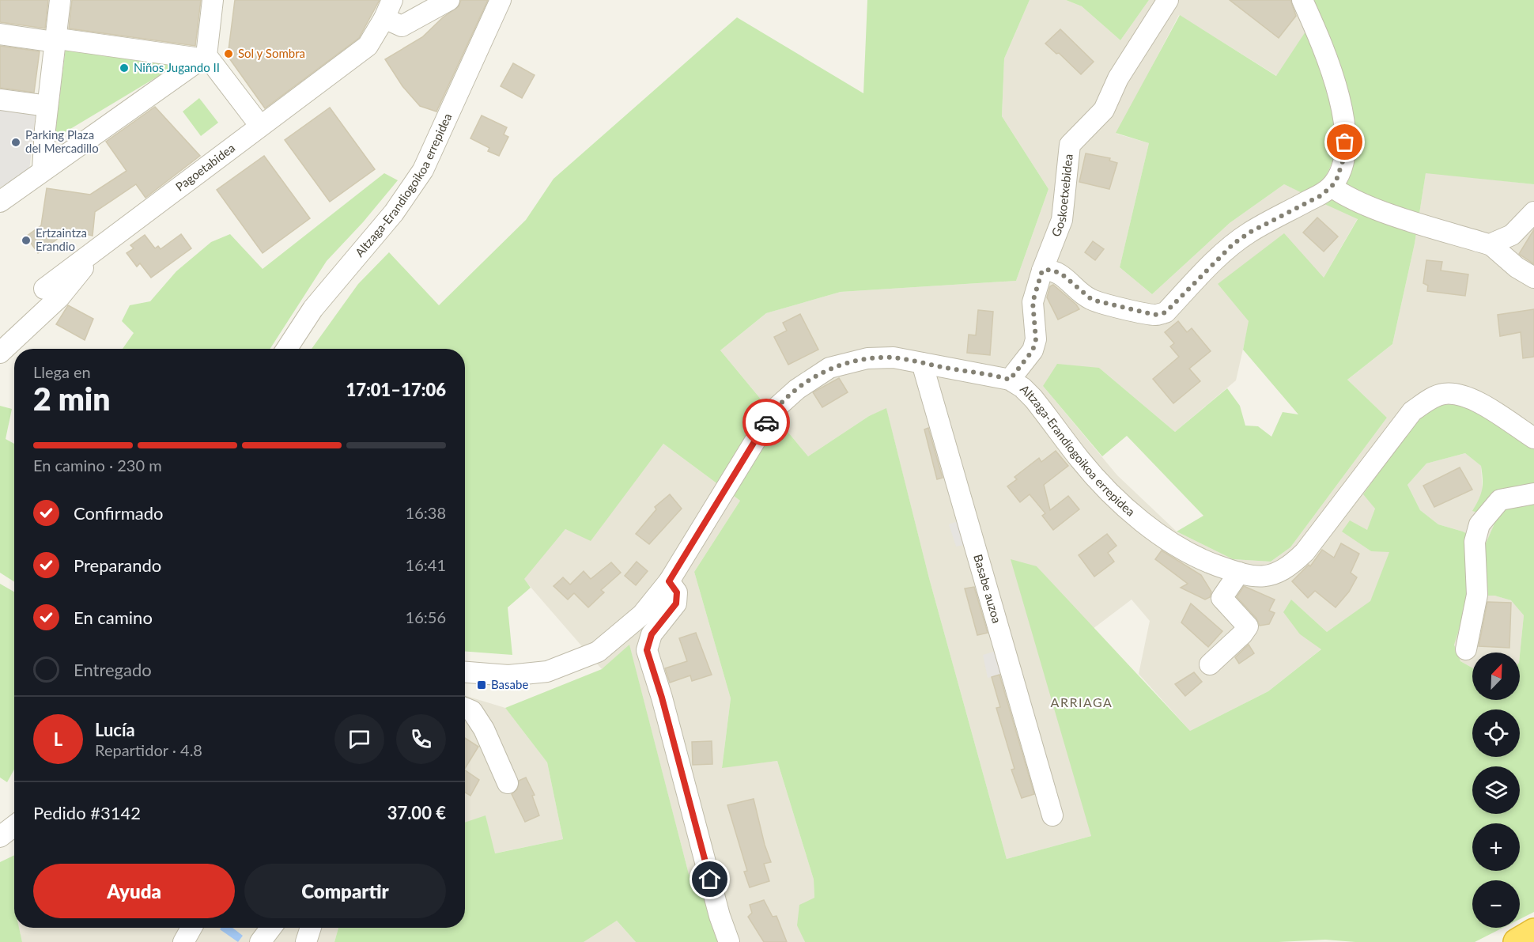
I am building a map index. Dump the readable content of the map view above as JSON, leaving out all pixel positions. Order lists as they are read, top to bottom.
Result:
{
  "streets": {
    "street": [
      "Pagoetabidea",
      "Altzaga-Erandiogoikoa errepidea",
      "Goskoetxebidea",
      "Basabe auzoa"
    ]
  },
  "crossings": [
    ["Altzaga-Erandiogoikoa errepidea", "Goskoetxebidea"],
    ["Altzaga-Erandiogoikoa errepidea", "Basabe auzoa"]
  ],
  "districts": ["ARRIAGA"],
  "places": {
    "other": [
      "Sol y Sombra",
      "Niños Jugando II",
      "Parking Plaza del Mercadillo",
      "Ertzaintza Erandio"
    ],
    "transit": ["Basabe"]
  },
  "north": "top right",
  "page": {
    "heading": ["2 min", "Llega en", "17:01–17:06"],
    "panel": [
      "Lucía",
      "Repartidor · 4.8",
      "Pedido #3142",
      "37.00 €"
    ],
    "bar": "En camino · 230 m",
    "list": [
      ["Confirmado", "16:38"],
      ["Preparando", "16:41"],
      ["En camino", "16:56"],
      "Entregado"
    ],
    "map_buttons": ["+", "−"],
    "round": "L",
    "buttons": ["Ayuda", "Compartir"]
  }
}
